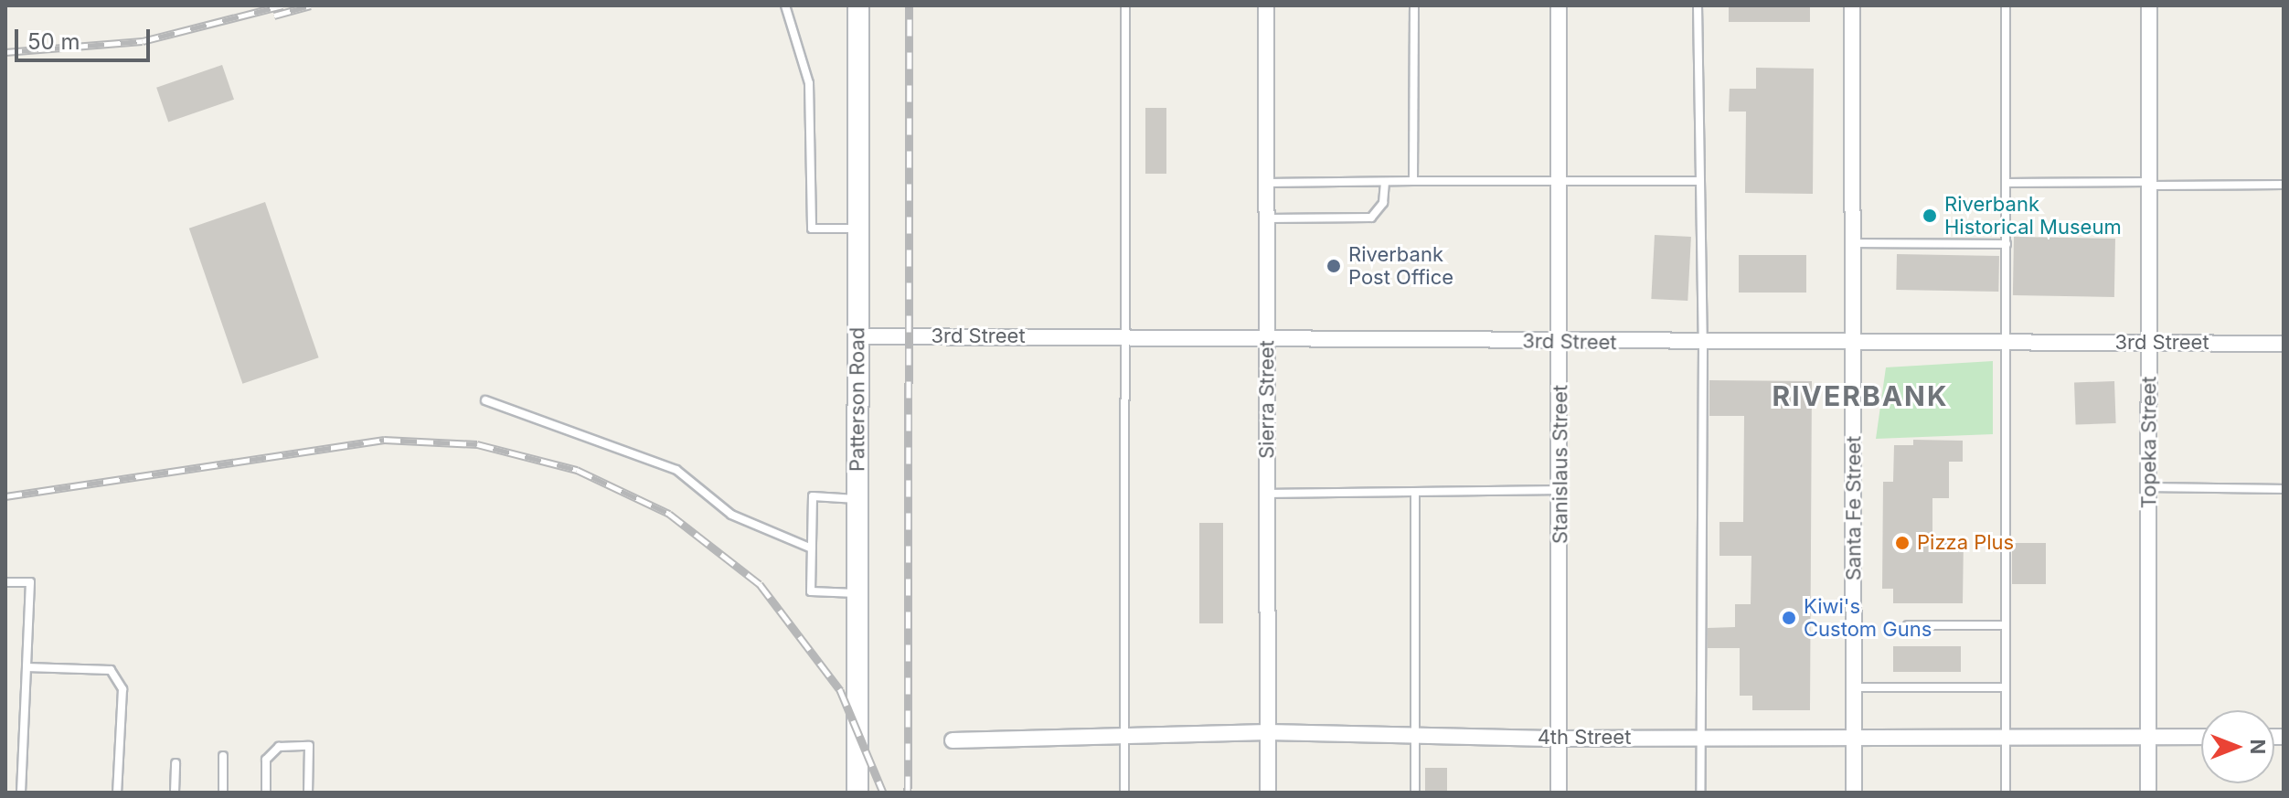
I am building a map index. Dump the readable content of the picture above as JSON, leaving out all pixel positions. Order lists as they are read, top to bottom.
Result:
{
  "streets": {
    "main road": ["Patterson Road"],
    "street": [
      "3rd Street",
      "Sierra Street",
      "Topeka Street",
      "Stanislaus Street",
      "Santa Fe Street",
      "4th Street"
    ]
  },
  "crossings": [
    ["3rd Street", "Patterson Road"],
    ["3rd Street", "Sierra Street"],
    ["3rd Street", "Topeka Street"],
    ["3rd Street", "Stanislaus Street"],
    ["3rd Street", "Santa Fe Street"],
    ["Sierra Street", "4th Street"],
    ["Topeka Street", "4th Street"],
    ["Stanislaus Street", "4th Street"],
    ["Santa Fe Street", "4th Street"]
  ],
  "districts": ["RIVERBANK"],
  "places": [
    "Riverbank Historical Museum",
    "Riverbank Post Office",
    "Pizza Plus",
    "Kiwi's Custom Guns"
  ],
  "scale_bar": "50 m",
  "north": "right"
}
